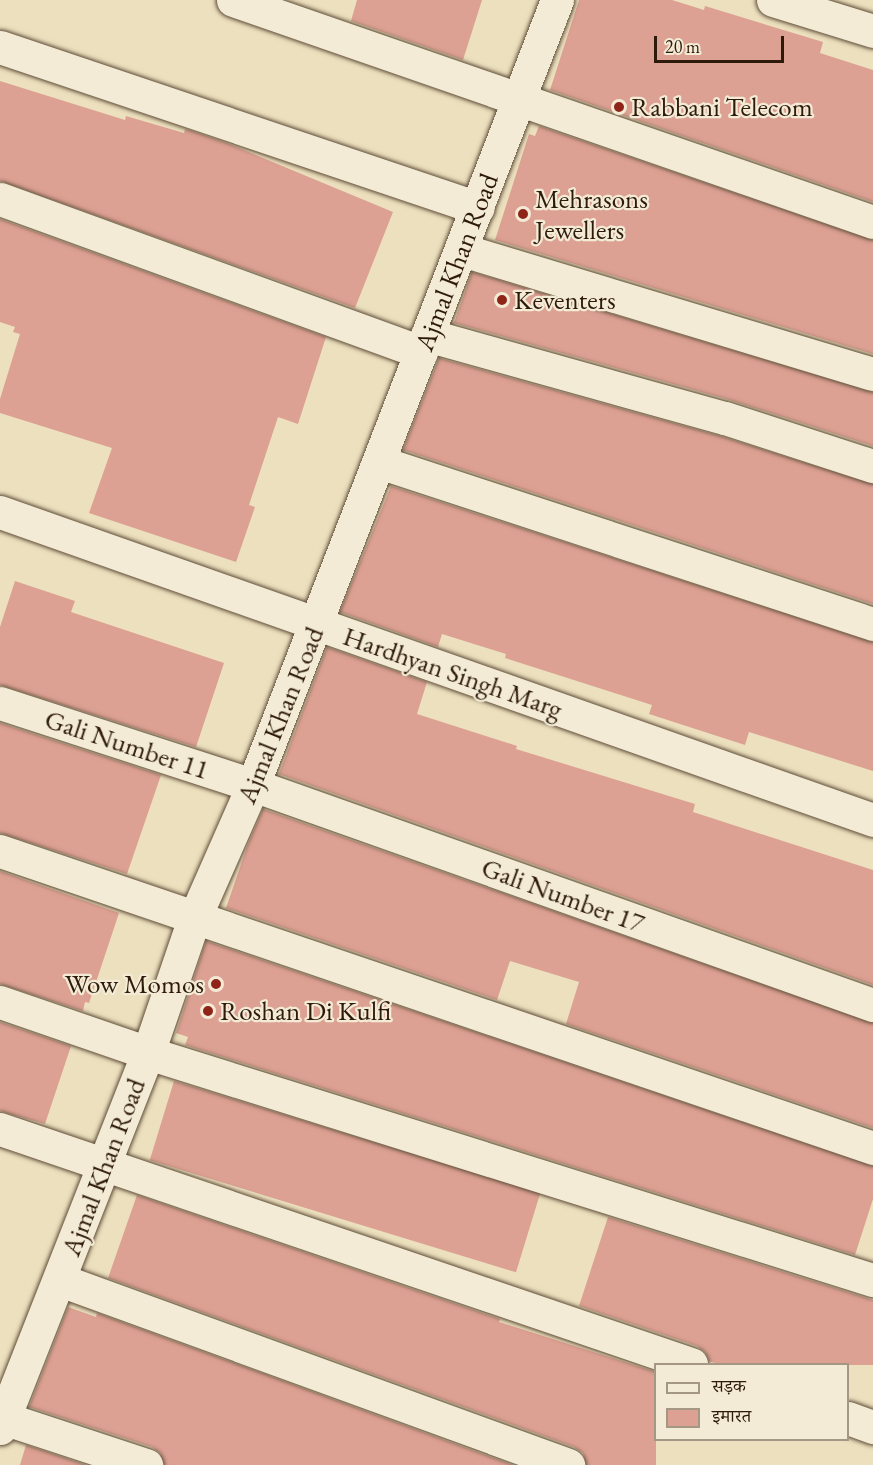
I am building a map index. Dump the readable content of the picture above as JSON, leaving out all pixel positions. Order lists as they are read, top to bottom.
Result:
{
  "streets": {
    "street": [
      "Ajmal Khan Road",
      "Hardhyan Singh Marg",
      "Gali Number 11",
      "Gali Number 17"
    ]
  },
  "crossings": [
    ["Ajmal Khan Road", "Hardhyan Singh Marg"],
    ["Ajmal Khan Road", "Gali Number 11"],
    ["Ajmal Khan Road", "Gali Number 17"],
    ["Gali Number 11", "Gali Number 17"]
  ],
  "places": [
    "Rabbani Telecom",
    "Mehrasons Jewellers",
    "Keventers",
    "Wow Momos",
    "Roshan Di Kulfi"
  ],
  "legend": ["सड़क", "इमारत"],
  "scale_bar": "20 m"
}
